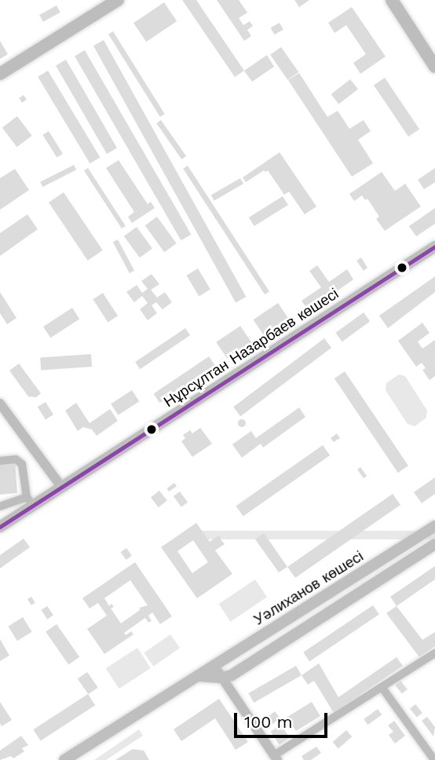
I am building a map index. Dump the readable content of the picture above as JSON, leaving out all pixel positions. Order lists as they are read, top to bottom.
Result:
{
  "streets": {
    "main road": ["Нұрсұлтан Назарбаев көшесі", "Уәлиханов көшесі"]
  },
  "scale_bar": "100 m"
}
